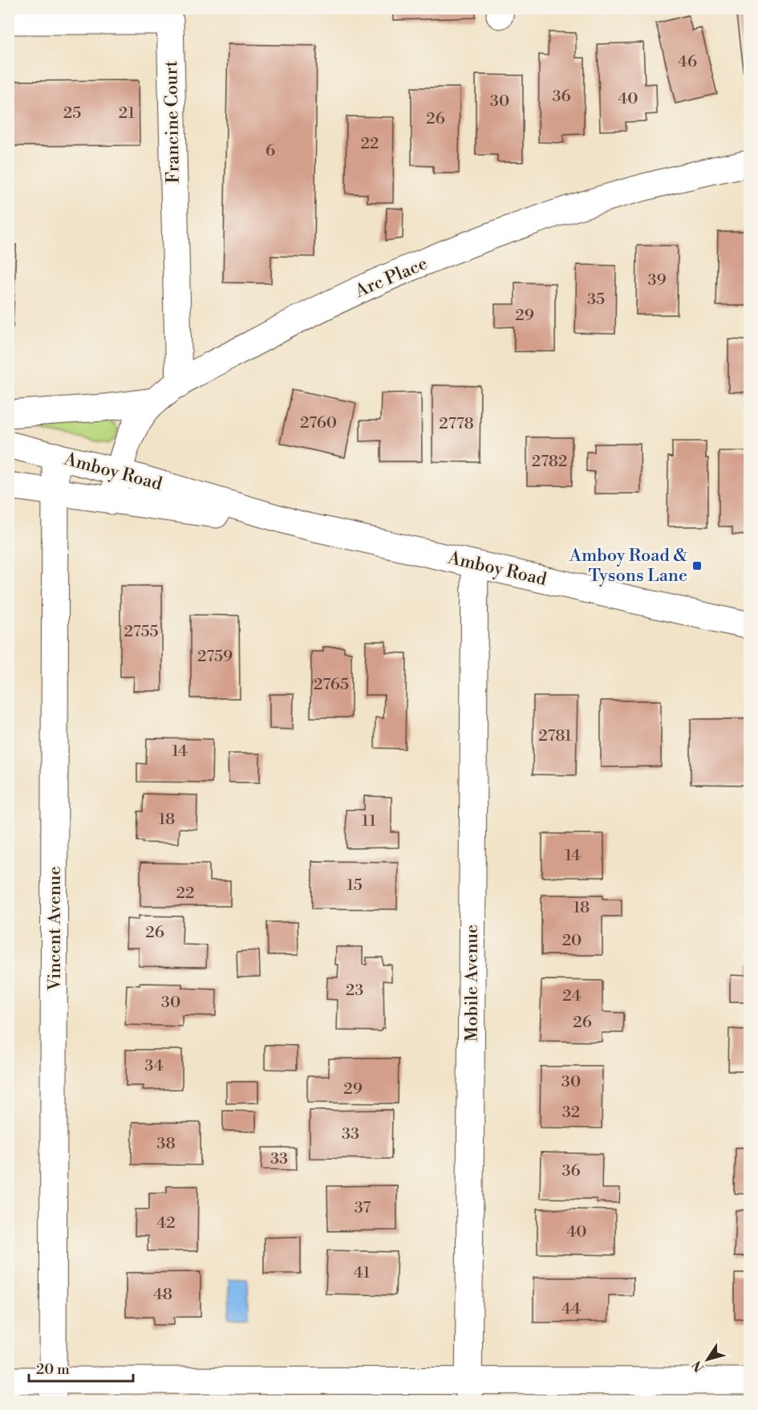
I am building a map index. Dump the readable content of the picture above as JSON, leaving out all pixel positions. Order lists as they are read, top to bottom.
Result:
{
  "streets": {
    "street": [
      "Francine Court",
      "Arc Place",
      "Amboy Road",
      "Vincent Avenue",
      "Mobile Avenue"
    ]
  },
  "crossings": [
    ["Francine Court", "Arc Place"],
    ["Arc Place", "Amboy Road"],
    ["Amboy Road", "Vincent Avenue"],
    ["Amboy Road", "Mobile Avenue"]
  ],
  "places": {
    "transit": ["Amboy Road & Tysons Lane"]
  },
  "house_numbers": [
    "46",
    "36",
    "40",
    "30",
    "25",
    "21",
    "26",
    "22",
    "6",
    "39",
    "35",
    "29",
    "2760",
    "2778",
    "2782",
    "2755",
    "2759",
    "2765",
    "2781",
    "14",
    "18",
    "11",
    "14",
    "15",
    "22",
    "18",
    "26",
    "20",
    "23",
    "24",
    "30",
    "26",
    "34",
    "30",
    "29",
    "32",
    "33",
    "38",
    "33",
    "36",
    "37",
    "42",
    "40",
    "41",
    "48",
    "44"
  ],
  "scale_bar": "20 m",
  "north": "bottom left"
}
